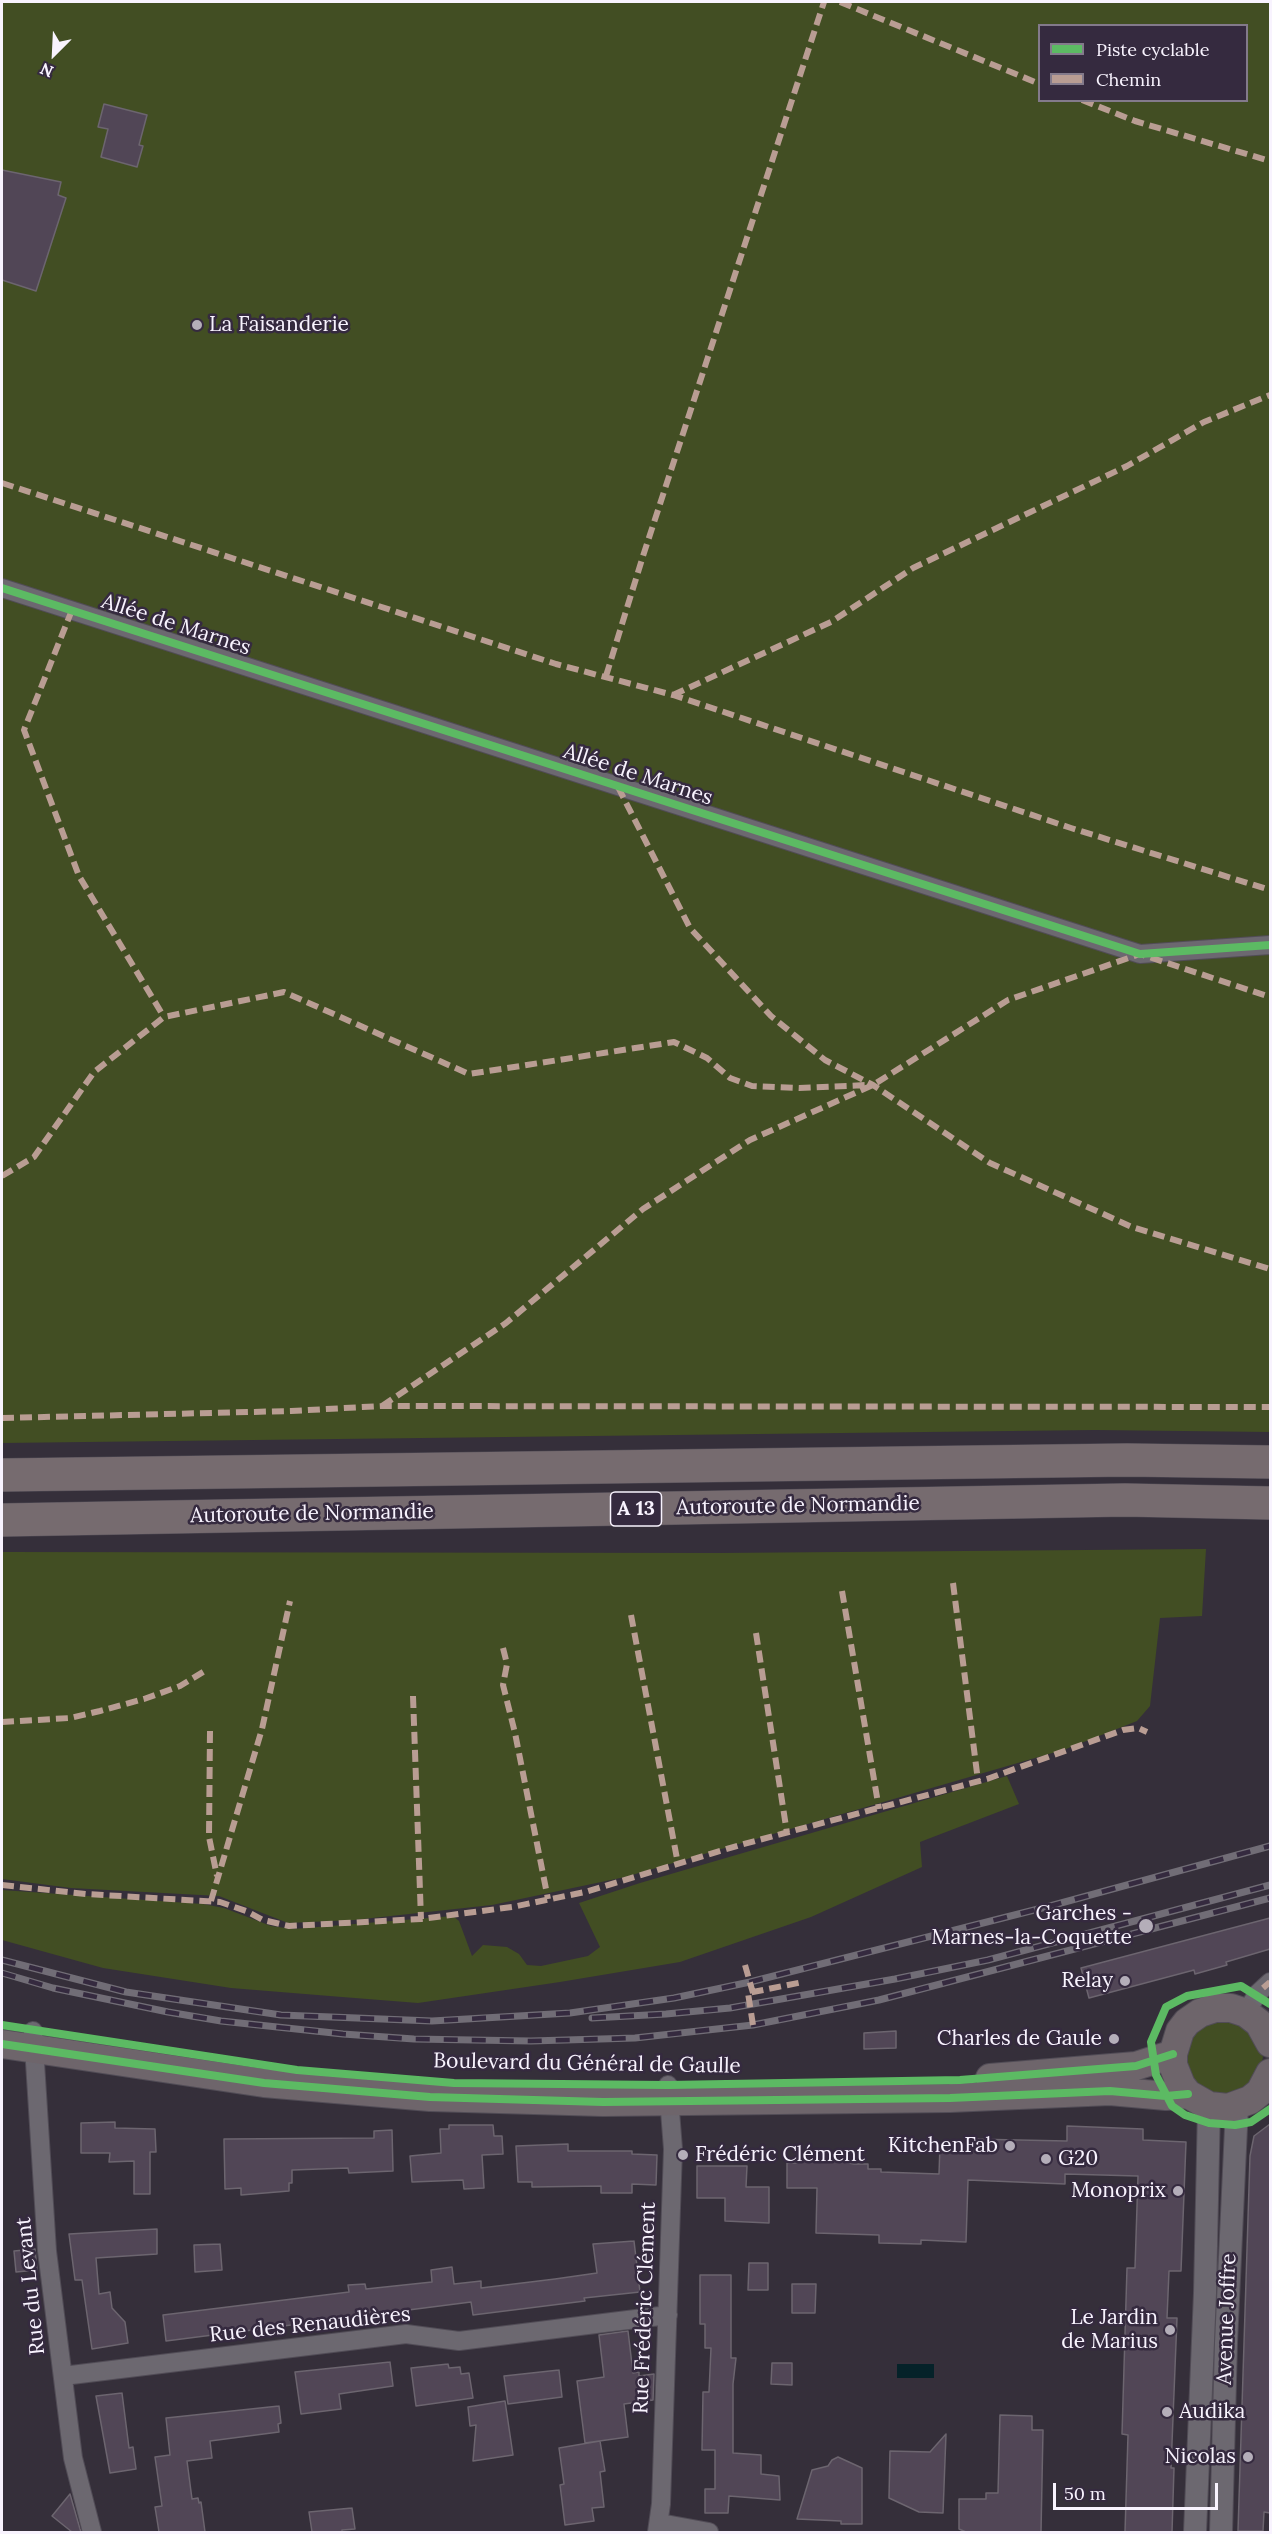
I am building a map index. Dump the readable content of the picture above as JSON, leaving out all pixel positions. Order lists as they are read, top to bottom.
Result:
{
  "streets": {
    "highway": ["Autoroute de Normandie", "A 13"],
    "main road": ["Boulevard du Général de Gaulle"],
    "street": [
      "Allée de Marnes",
      "Rue du Levant",
      "Rue Frédéric Clément",
      "Avenue Joffre",
      "Rue des Renaudières"
    ]
  },
  "crossings": [
    ["Boulevard du Général de Gaulle", "Rue du Levant"],
    ["Boulevard du Général de Gaulle", "Rue Frédéric Clément"],
    ["Boulevard du Général de Gaulle", "Avenue Joffre"],
    ["Rue du Levant", "Rue des Renaudières"],
    ["Rue Frédéric Clément", "Rue des Renaudières"]
  ],
  "places": [
    "La Faisanderie",
    "Garches - Marnes-la-Coquette",
    "Relay",
    "Charles de Gaule",
    "KitchenFab",
    "Frédéric Clément",
    "G20",
    "Monoprix",
    "Le Jardin de Marius",
    "Audika",
    "Nicolas"
  ],
  "legend": ["Piste cyclable", "Chemin"],
  "scale_bar": "50 m",
  "north": "bottom left"
}
